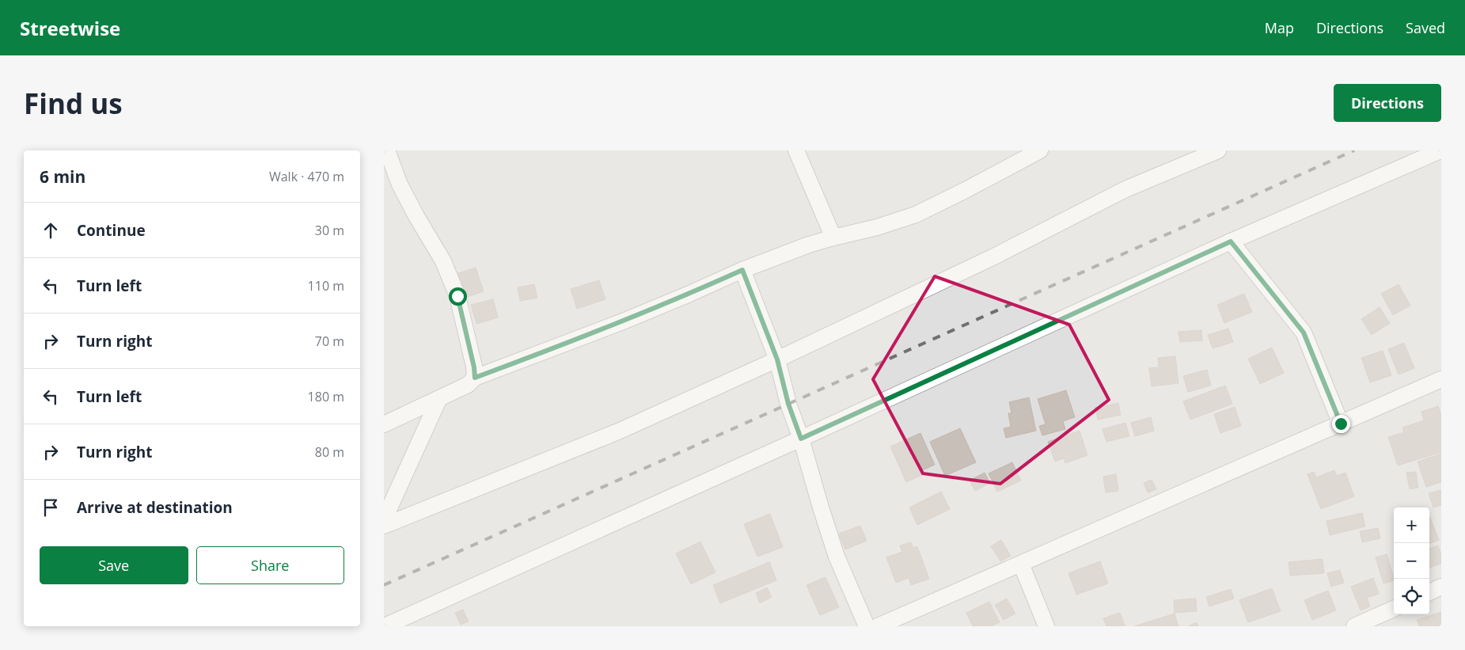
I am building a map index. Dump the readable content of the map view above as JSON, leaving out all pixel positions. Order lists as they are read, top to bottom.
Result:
{
  "page": {
    "header": "Streetwise",
    "nav": ["Map", "Directions", "Saved"],
    "buttons": [
      "Directions",
      ["Save", "Share"]
    ],
    "title": "Find us",
    "heading": ["6 min", "Walk · 470 m"],
    "list": [
      ["Continue", "30 m"],
      ["Turn left", "110 m"],
      ["Turn right", "70 m"],
      ["Turn left", "180 m"],
      ["Turn right", "80 m"],
      "Arrive at destination"
    ],
    "map_buttons": ["+", "−"]
  }
}
